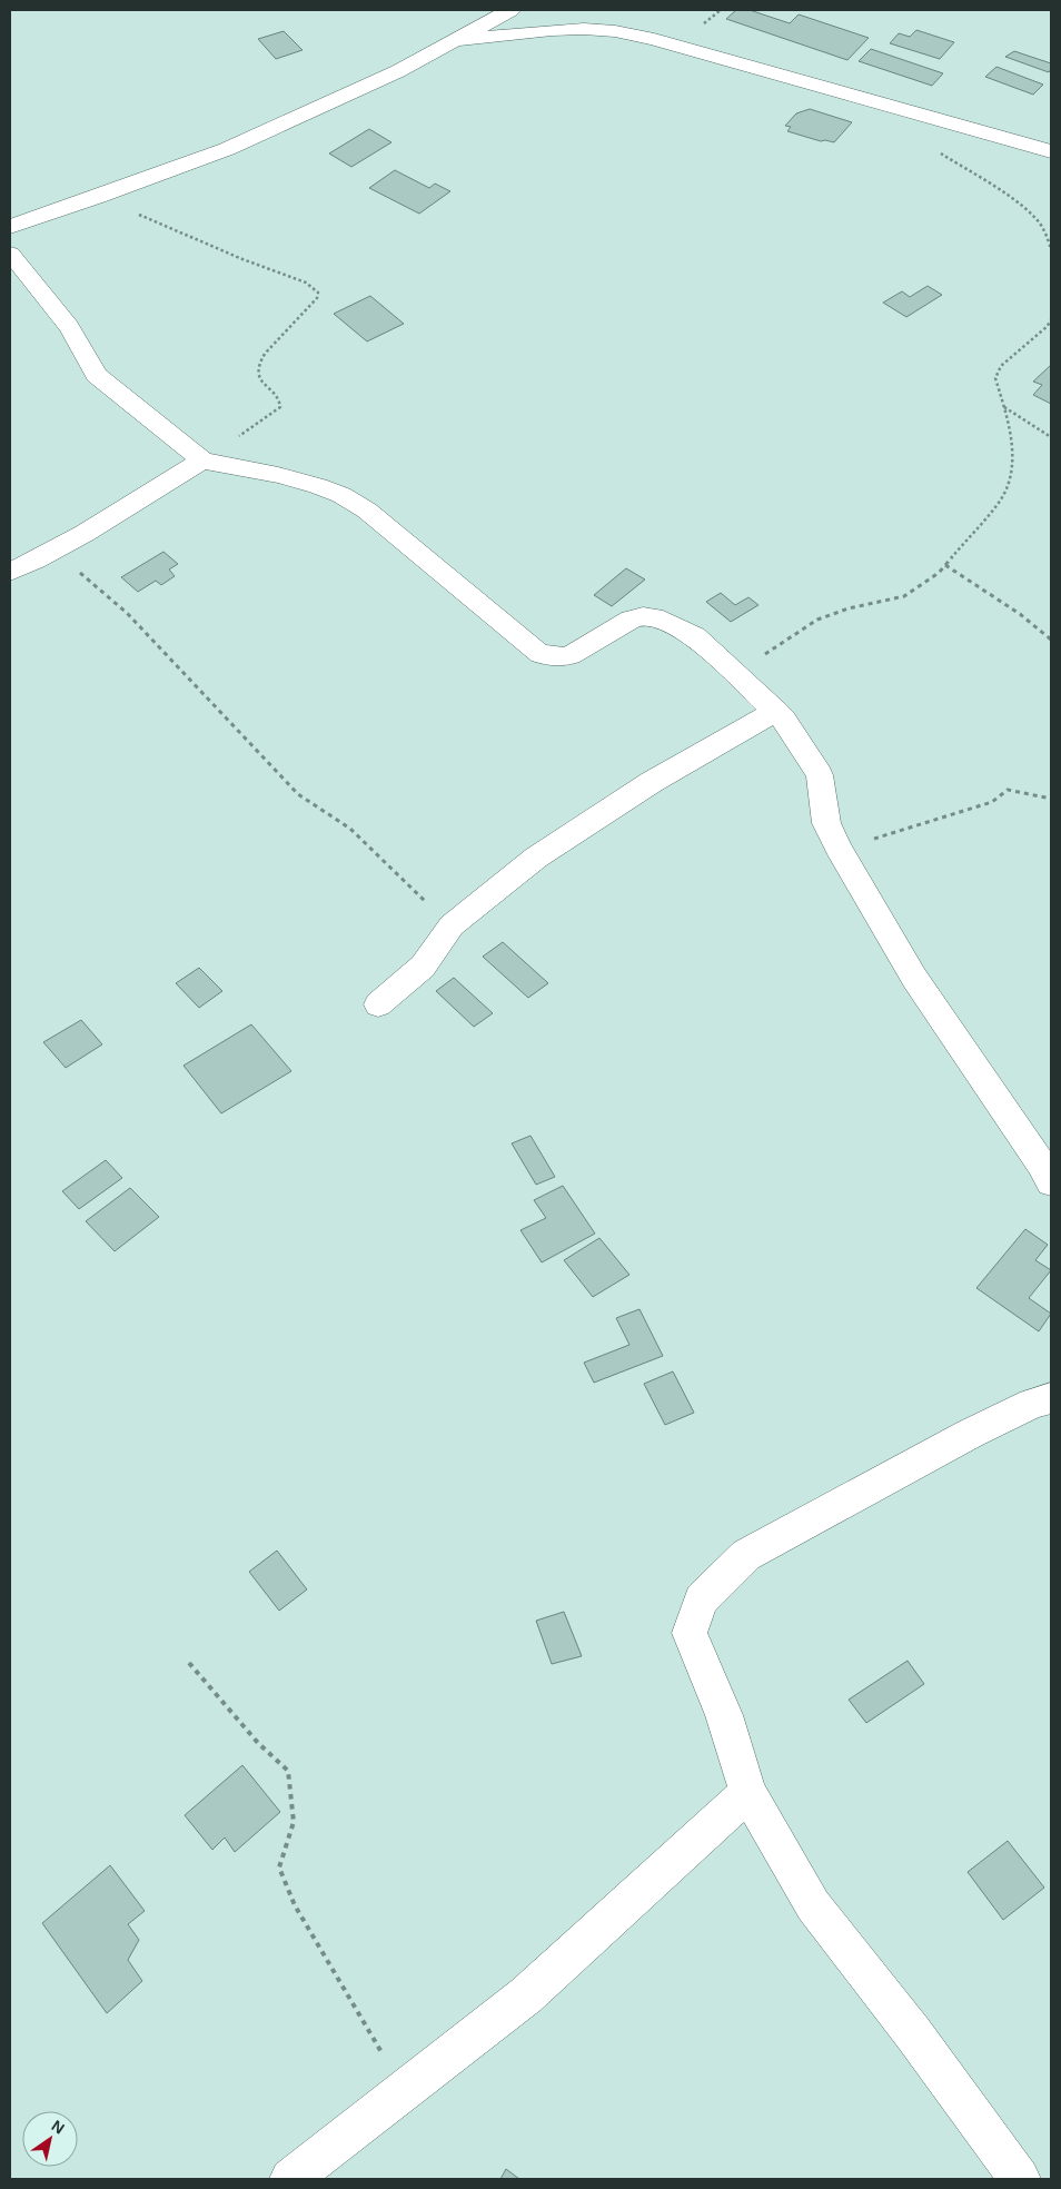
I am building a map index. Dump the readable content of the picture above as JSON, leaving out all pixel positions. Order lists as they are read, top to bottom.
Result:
{
  "north": "top right"
}
